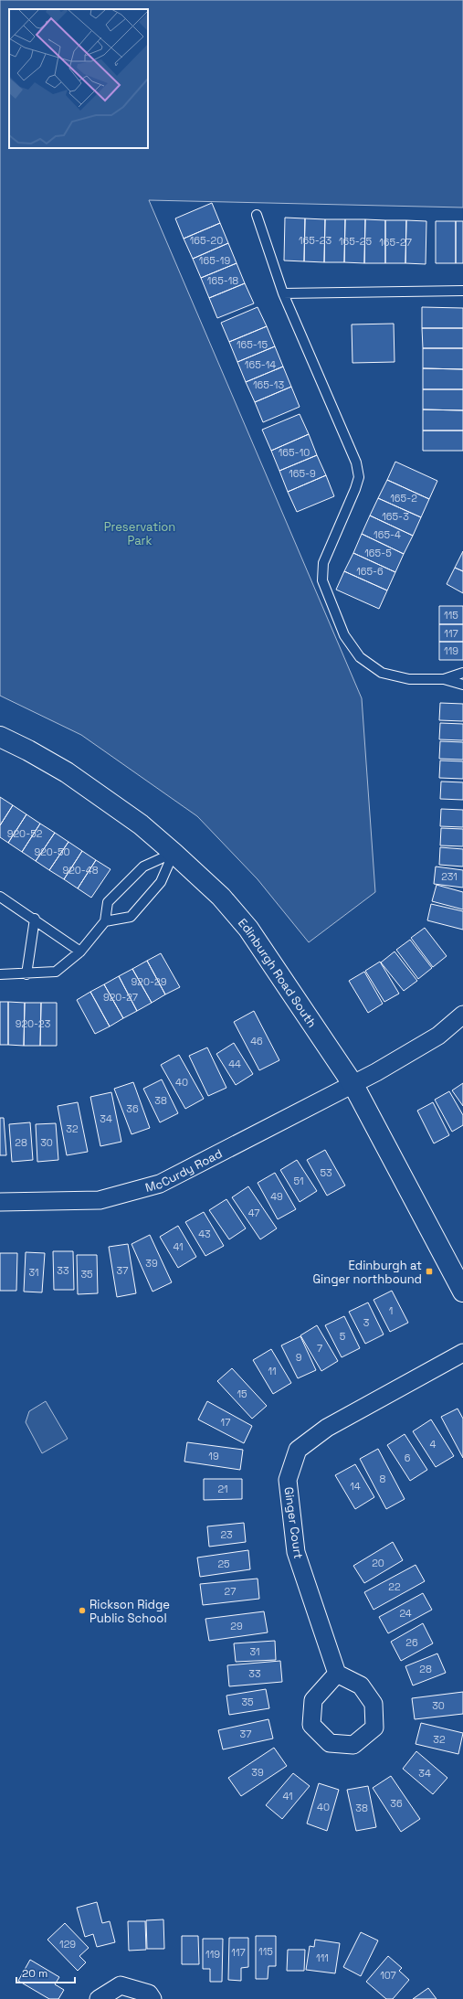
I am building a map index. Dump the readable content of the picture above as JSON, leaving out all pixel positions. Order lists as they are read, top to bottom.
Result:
{
  "streets": {
    "main road": ["Edinburgh Road South"],
    "street": ["McCurdy Road", "Ginger Court"]
  },
  "crossings": [
    ["Edinburgh Road South", "McCurdy Road"]
  ],
  "parks": ["Preservation Park"],
  "places": {
    "transit": ["Edinburgh at Ginger northbound"],
    "other": ["Rickson Ridge Public School"]
  },
  "house_numbers": [
    "165-20",
    "165-23",
    "165-25",
    "165-27",
    "165-19",
    "165-18",
    "165-15",
    "165-14",
    "165-13",
    "165-10",
    "165-9",
    "165-2",
    "165-3",
    "165-4",
    "165-5",
    "165-6",
    "115",
    "117",
    "119",
    "920-52",
    "920-50",
    "920-48",
    "231",
    "920-29",
    "920-27",
    "920-23",
    "46",
    "44",
    "40",
    "38",
    "36",
    "34",
    "32",
    "28",
    "30",
    "53",
    "51",
    "49",
    "47",
    "43",
    "41",
    "39",
    "33",
    "37",
    "31",
    "35",
    "1",
    "3",
    "5",
    "7",
    "9",
    "11",
    "15",
    "17",
    "4",
    "19",
    "6",
    "8",
    "14",
    "21",
    "23",
    "20",
    "25",
    "22",
    "27",
    "24",
    "29",
    "26",
    "31",
    "28",
    "33",
    "35",
    "30",
    "37",
    "32",
    "39",
    "34",
    "41",
    "36",
    "40",
    "38",
    "129",
    "115",
    "117",
    "119",
    "111",
    "107"
  ],
  "scale_bar": "20 m"
}
